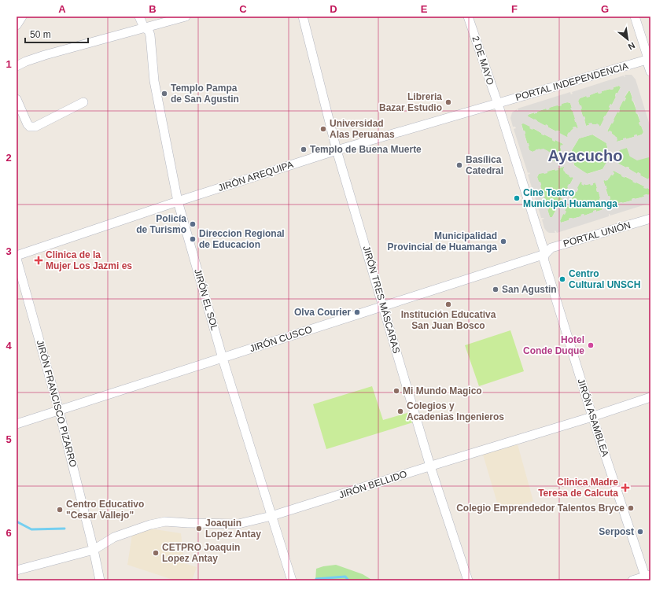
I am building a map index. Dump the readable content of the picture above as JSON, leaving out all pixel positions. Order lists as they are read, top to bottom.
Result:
{
  "streets": {
    "street": [
      "2 DE MAYO",
      "PORTAL INDEPENDENCIA",
      "JIRÓN AREQUIPA",
      "PORTAL UNIÓN",
      "JIRÓN EL SOL",
      "JIRÓN TRES MÁSCARAS",
      "JIRÓN CUSCO",
      "JIRÓN FRANCISCO PIZARRO",
      "JIRÓN ASAMBLEA",
      "JIRÓN BELLIDO"
    ]
  },
  "crossings": [
    ["2 DE MAYO", "PORTAL INDEPENDENCIA"],
    ["2 DE MAYO", "JIRÓN AREQUIPA"],
    ["2 DE MAYO", "PORTAL UNIÓN"],
    ["2 DE MAYO", "JIRÓN CUSCO"],
    ["2 DE MAYO", "JIRÓN ASAMBLEA"],
    ["PORTAL INDEPENDENCIA", "JIRÓN AREQUIPA"],
    ["JIRÓN AREQUIPA", "JIRÓN EL SOL"],
    ["JIRÓN AREQUIPA", "JIRÓN TRES MÁSCARAS"],
    ["PORTAL UNIÓN", "JIRÓN CUSCO"],
    ["PORTAL UNIÓN", "JIRÓN ASAMBLEA"],
    ["JIRÓN EL SOL", "JIRÓN CUSCO"],
    ["JIRÓN EL SOL", "JIRÓN BELLIDO"],
    ["JIRÓN TRES MÁSCARAS", "JIRÓN CUSCO"],
    ["JIRÓN TRES MÁSCARAS", "JIRÓN BELLIDO"],
    ["JIRÓN CUSCO", "JIRÓN FRANCISCO PIZARRO"],
    ["JIRÓN CUSCO", "JIRÓN ASAMBLEA"],
    ["JIRÓN FRANCISCO PIZARRO", "JIRÓN BELLIDO"],
    ["JIRÓN ASAMBLEA", "JIRÓN BELLIDO"]
  ],
  "districts": ["Ayacucho"],
  "places": {
    "other": [
      "Templo Pampa de San Agustin",
      "Libreria Bazar Estudio",
      "Universidad Alas Peruanas",
      "Templo de Buena Muerte",
      "Basílica Catedral",
      "Cine Teatro Municipal Huamanga",
      "Policía de Turismo",
      "Direccion Regional de Educacion",
      "Municipalidad Provincial de Huamanga",
      "Centro Cultural UNSCH",
      "San Agustin",
      "Institución Educativa San Juan Bosco",
      "Olva Courier",
      "Hotel Conde Duque",
      "Mi Mundo Magico",
      "Colegios y Acadenias Ingenieros",
      "Colegio Emprendedor Talentos Bryce",
      "Centro Educativo \"Cesar Vallejo\"",
      "Joaquin Lopez Antay",
      "Serpost",
      "CETPRO Joaquin Lopez Antay"
    ],
    "health": ["Clinica de la Mujer Los Jazmi es", "Clinica Madre Teresa de Calcuta"]
  },
  "scale_bar": "50 m",
  "north": "bottom right",
  "grid": {
    "columns": [
      "A",
      "B",
      "C",
      "D",
      "E",
      "F",
      "G"
    ],
    "rows": [
      "1",
      "2",
      "3",
      "4",
      "5",
      "6"
    ]
  }
}
